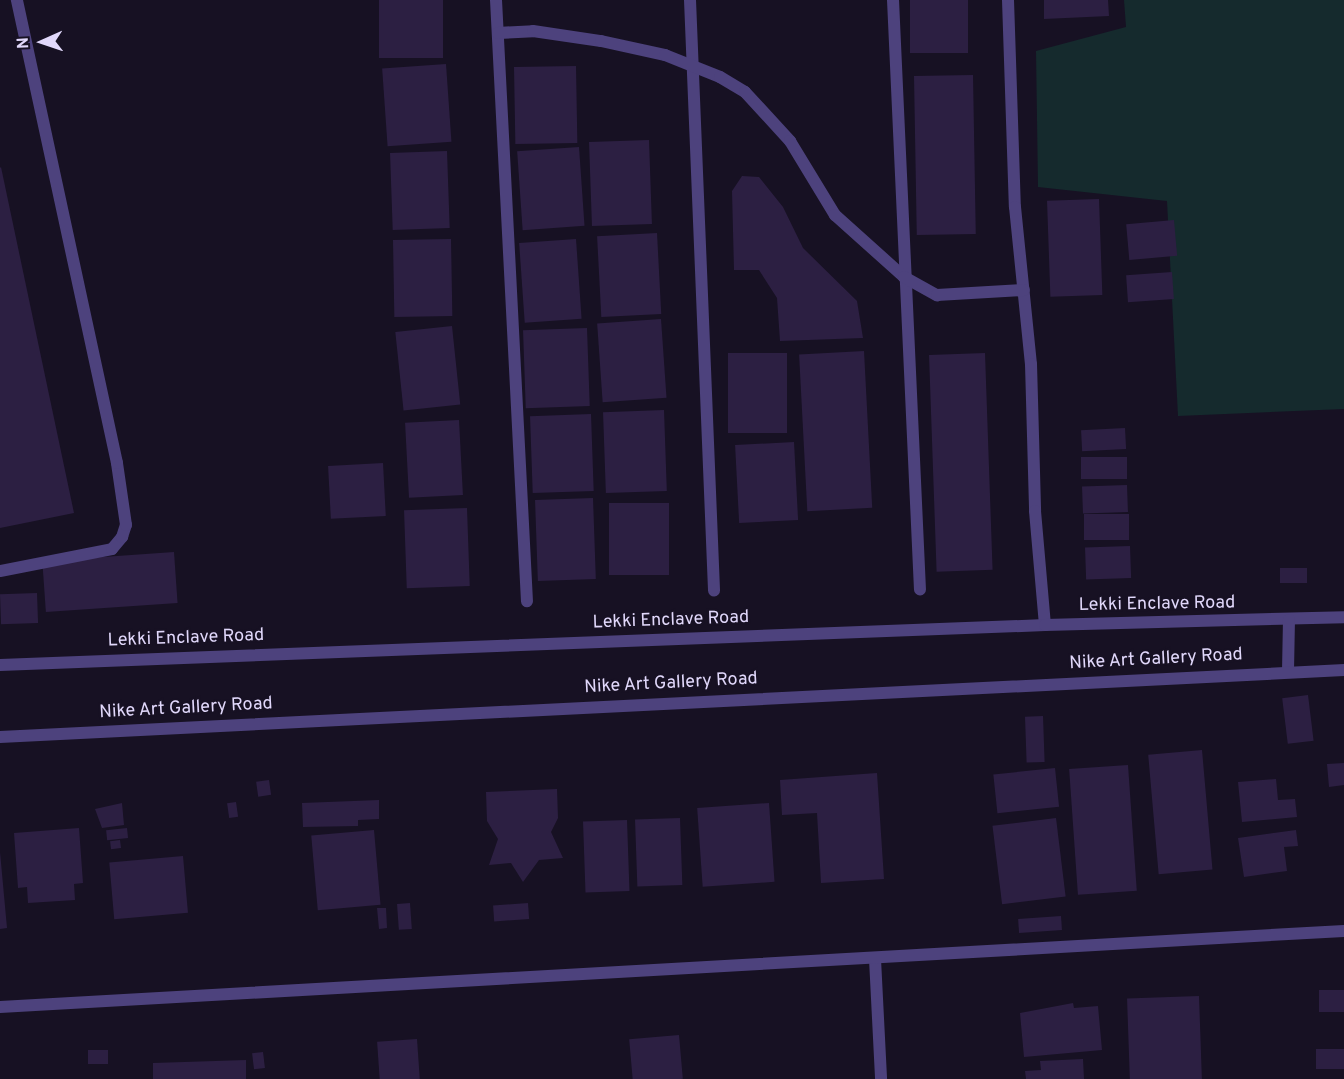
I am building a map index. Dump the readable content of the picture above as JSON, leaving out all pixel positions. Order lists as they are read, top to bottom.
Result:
{
  "streets": {
    "street": ["Lekki Enclave Road", "Nike Art Gallery Road"]
  },
  "north": "left"
}
